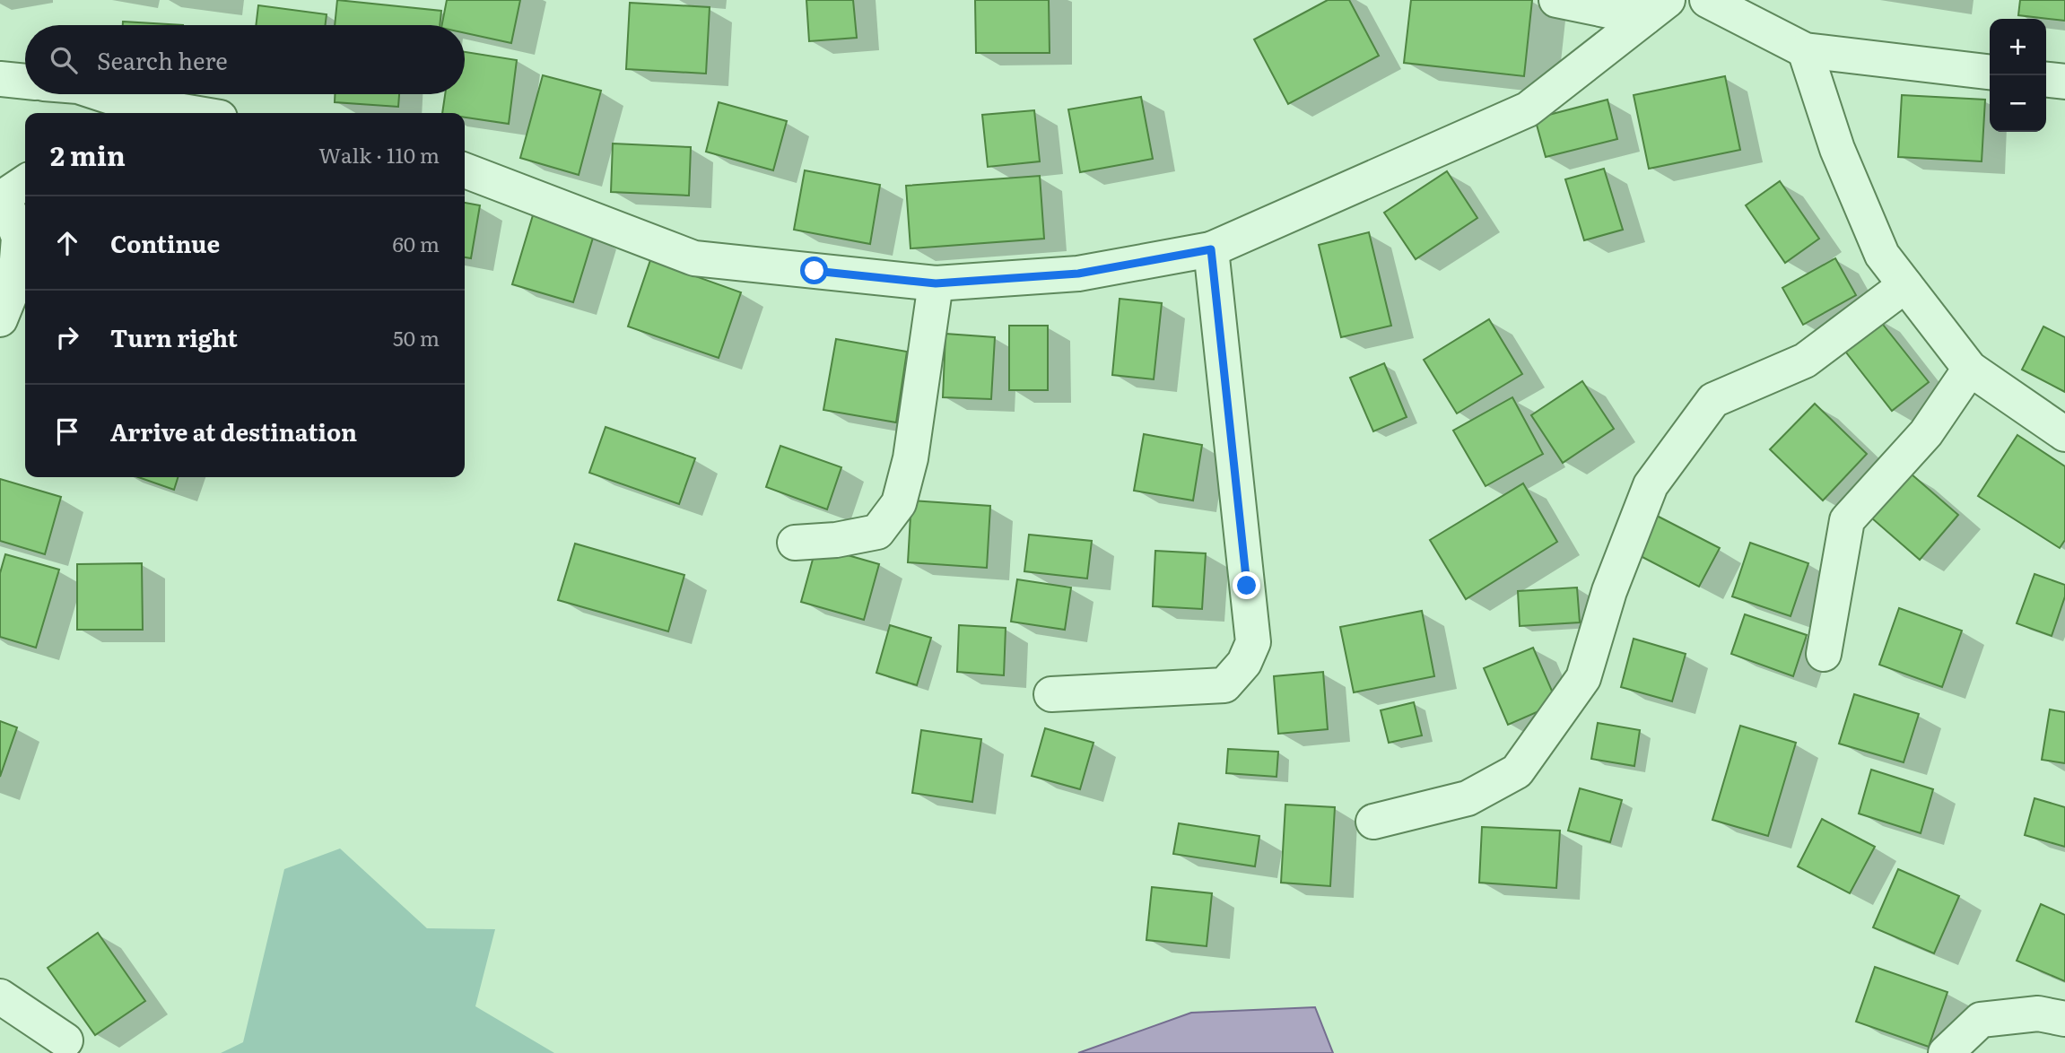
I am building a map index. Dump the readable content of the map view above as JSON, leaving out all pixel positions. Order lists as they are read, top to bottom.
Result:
{
  "page": {
    "map_buttons": ["+", "−"],
    "search": "Search here",
    "heading": ["2 min", "Walk · 110 m"],
    "list": [
      ["Continue", "60 m"],
      ["Turn right", "50 m"],
      "Arrive at destination"
    ]
  }
}
